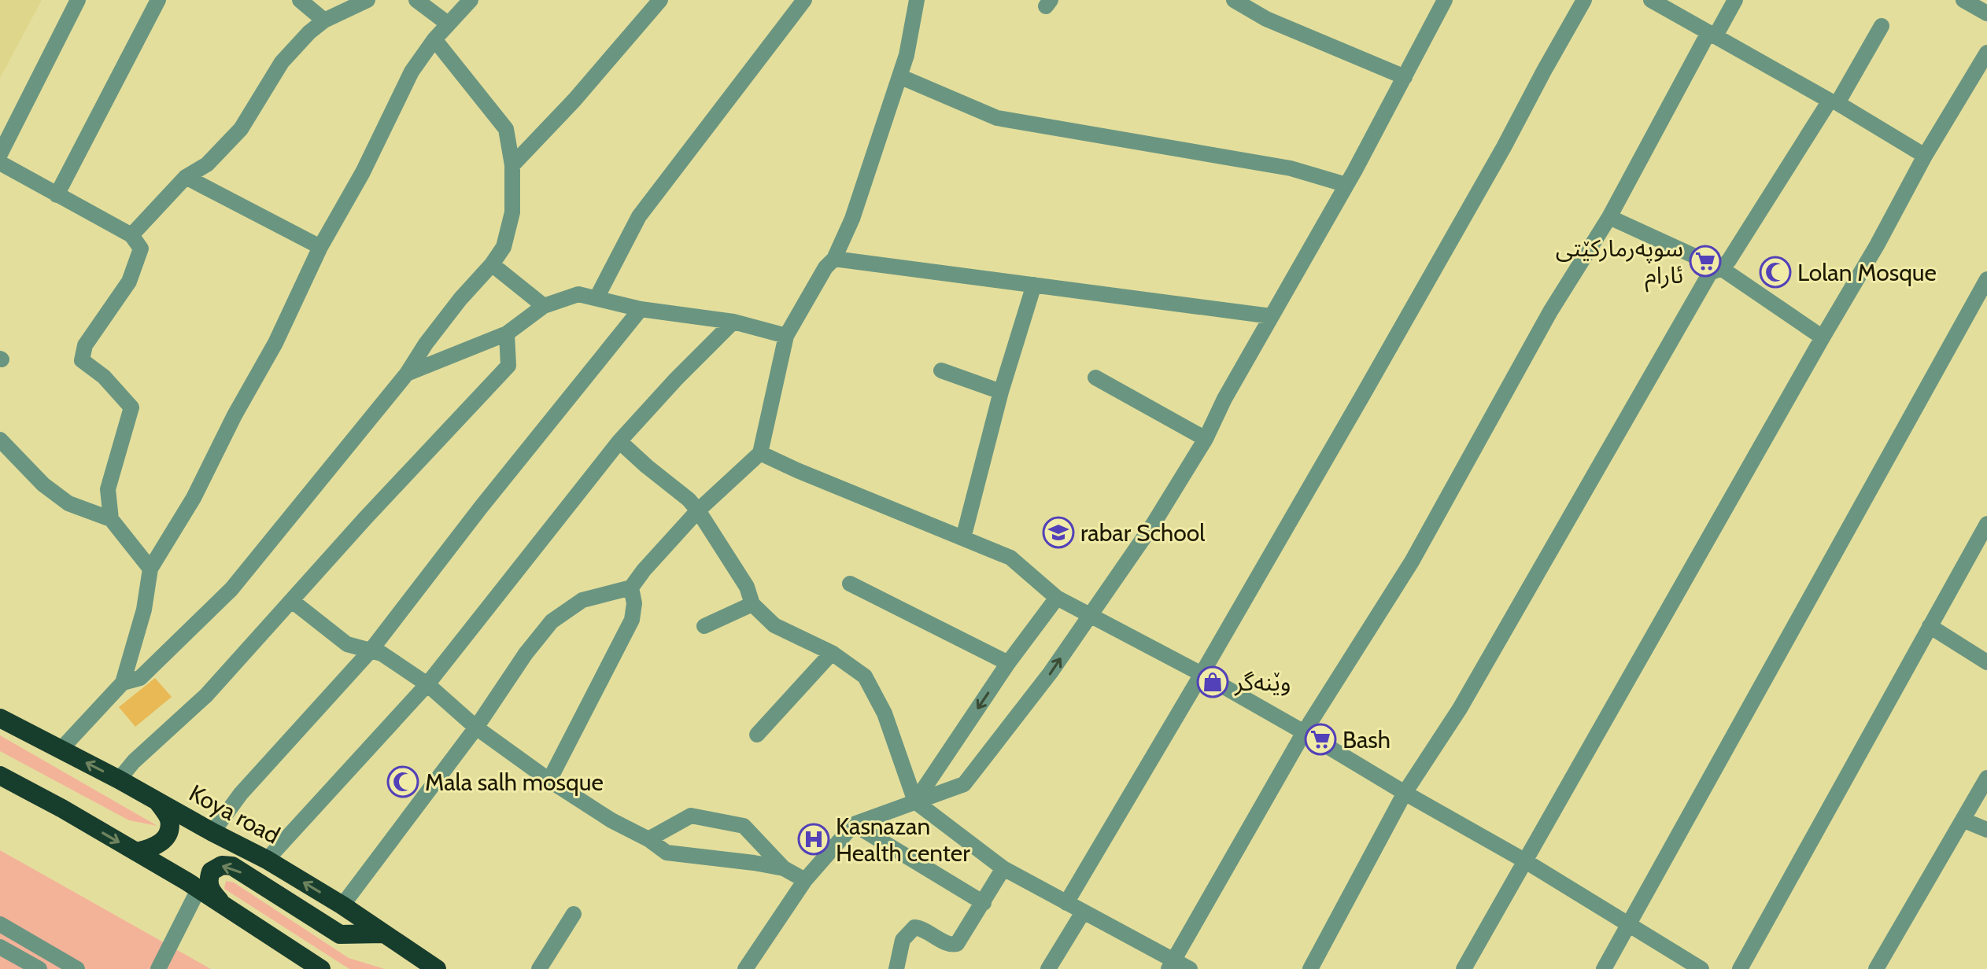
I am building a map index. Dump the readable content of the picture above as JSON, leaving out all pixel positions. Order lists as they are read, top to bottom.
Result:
{
  "streets": {
    "highway": ["Koya road"]
  },
  "places": {
    "supermarket": ["سوپەرمارکێتی ئارام", "Bash"],
    "mosque": ["Lolan Mosque", "Mala salh mosque"],
    "school or university": ["rabar School"],
    "shop": ["وێنەگر"],
    "hospital": ["Kasnazan Health center"]
  }
}
